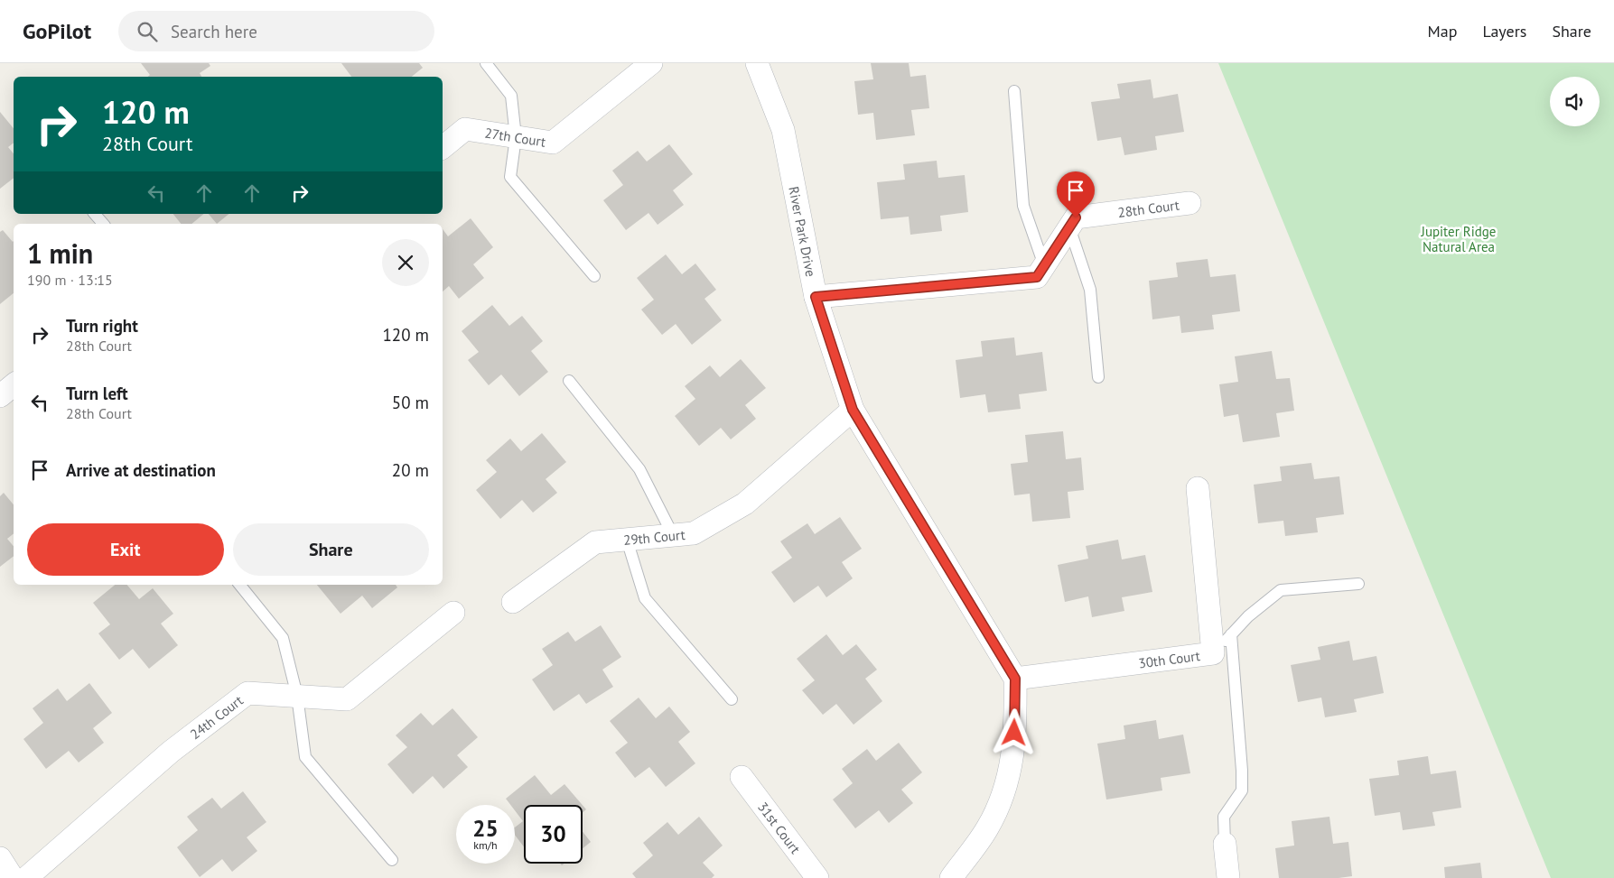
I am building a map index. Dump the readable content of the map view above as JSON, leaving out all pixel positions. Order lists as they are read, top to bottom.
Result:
{
  "streets": {
    "street": [
      "27th Court",
      "28th Court",
      "River Park Drive",
      "29th Court",
      "30th Court",
      "24th Court",
      "31st Court"
    ]
  },
  "crossings": [
    ["28th Court", "River Park Drive"],
    ["River Park Drive", "29th Court"],
    ["River Park Drive", "30th Court"]
  ],
  "parks": ["Jupiter Ridge Natural Area"],
  "page": {
    "header": "GoPilot",
    "search": "Search here",
    "nav": ["Map", "Layers", "Share"],
    "turn": ["120 m", "28th Court"],
    "heading": ["1 min", "190 m · 13:15"],
    "list": [
      {
        "name": "Turn right",
        "note": "28th Court",
        "value": "120 m"
      },
      {
        "name": "Turn left",
        "note": "28th Court",
        "value": "50 m"
      },
      {
        "name": "Arrive at destination",
        "value": "20 m"
      }
    ],
    "buttons": ["Exit", "Share"],
    "speed": "25 km/h",
    "limit": "30"
  }
}
